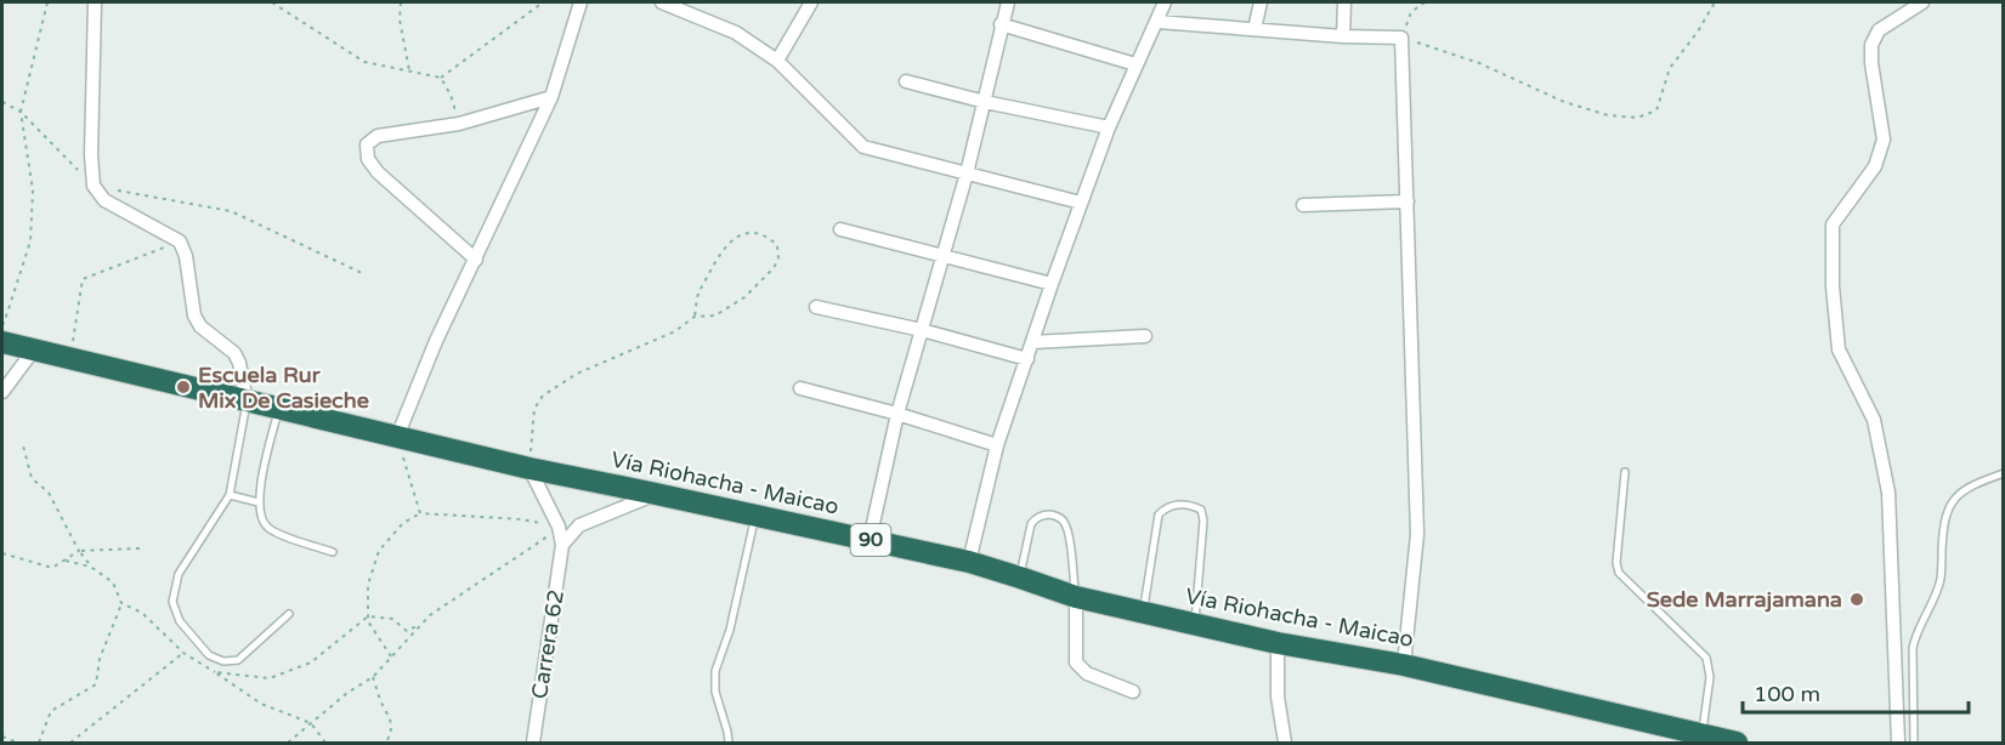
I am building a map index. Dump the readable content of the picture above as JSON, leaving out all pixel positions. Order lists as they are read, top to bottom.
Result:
{
  "streets": {
    "highway": ["Vía Riohacha - Maicao", "90"],
    "street": ["Carrera 62"]
  },
  "crossings": [
    ["Vía Riohacha - Maicao", "Carrera 62"]
  ],
  "places": ["Escuela Rur Mix De Casieche", "Sede Marrajamana"],
  "scale_bar": "100 m"
}
